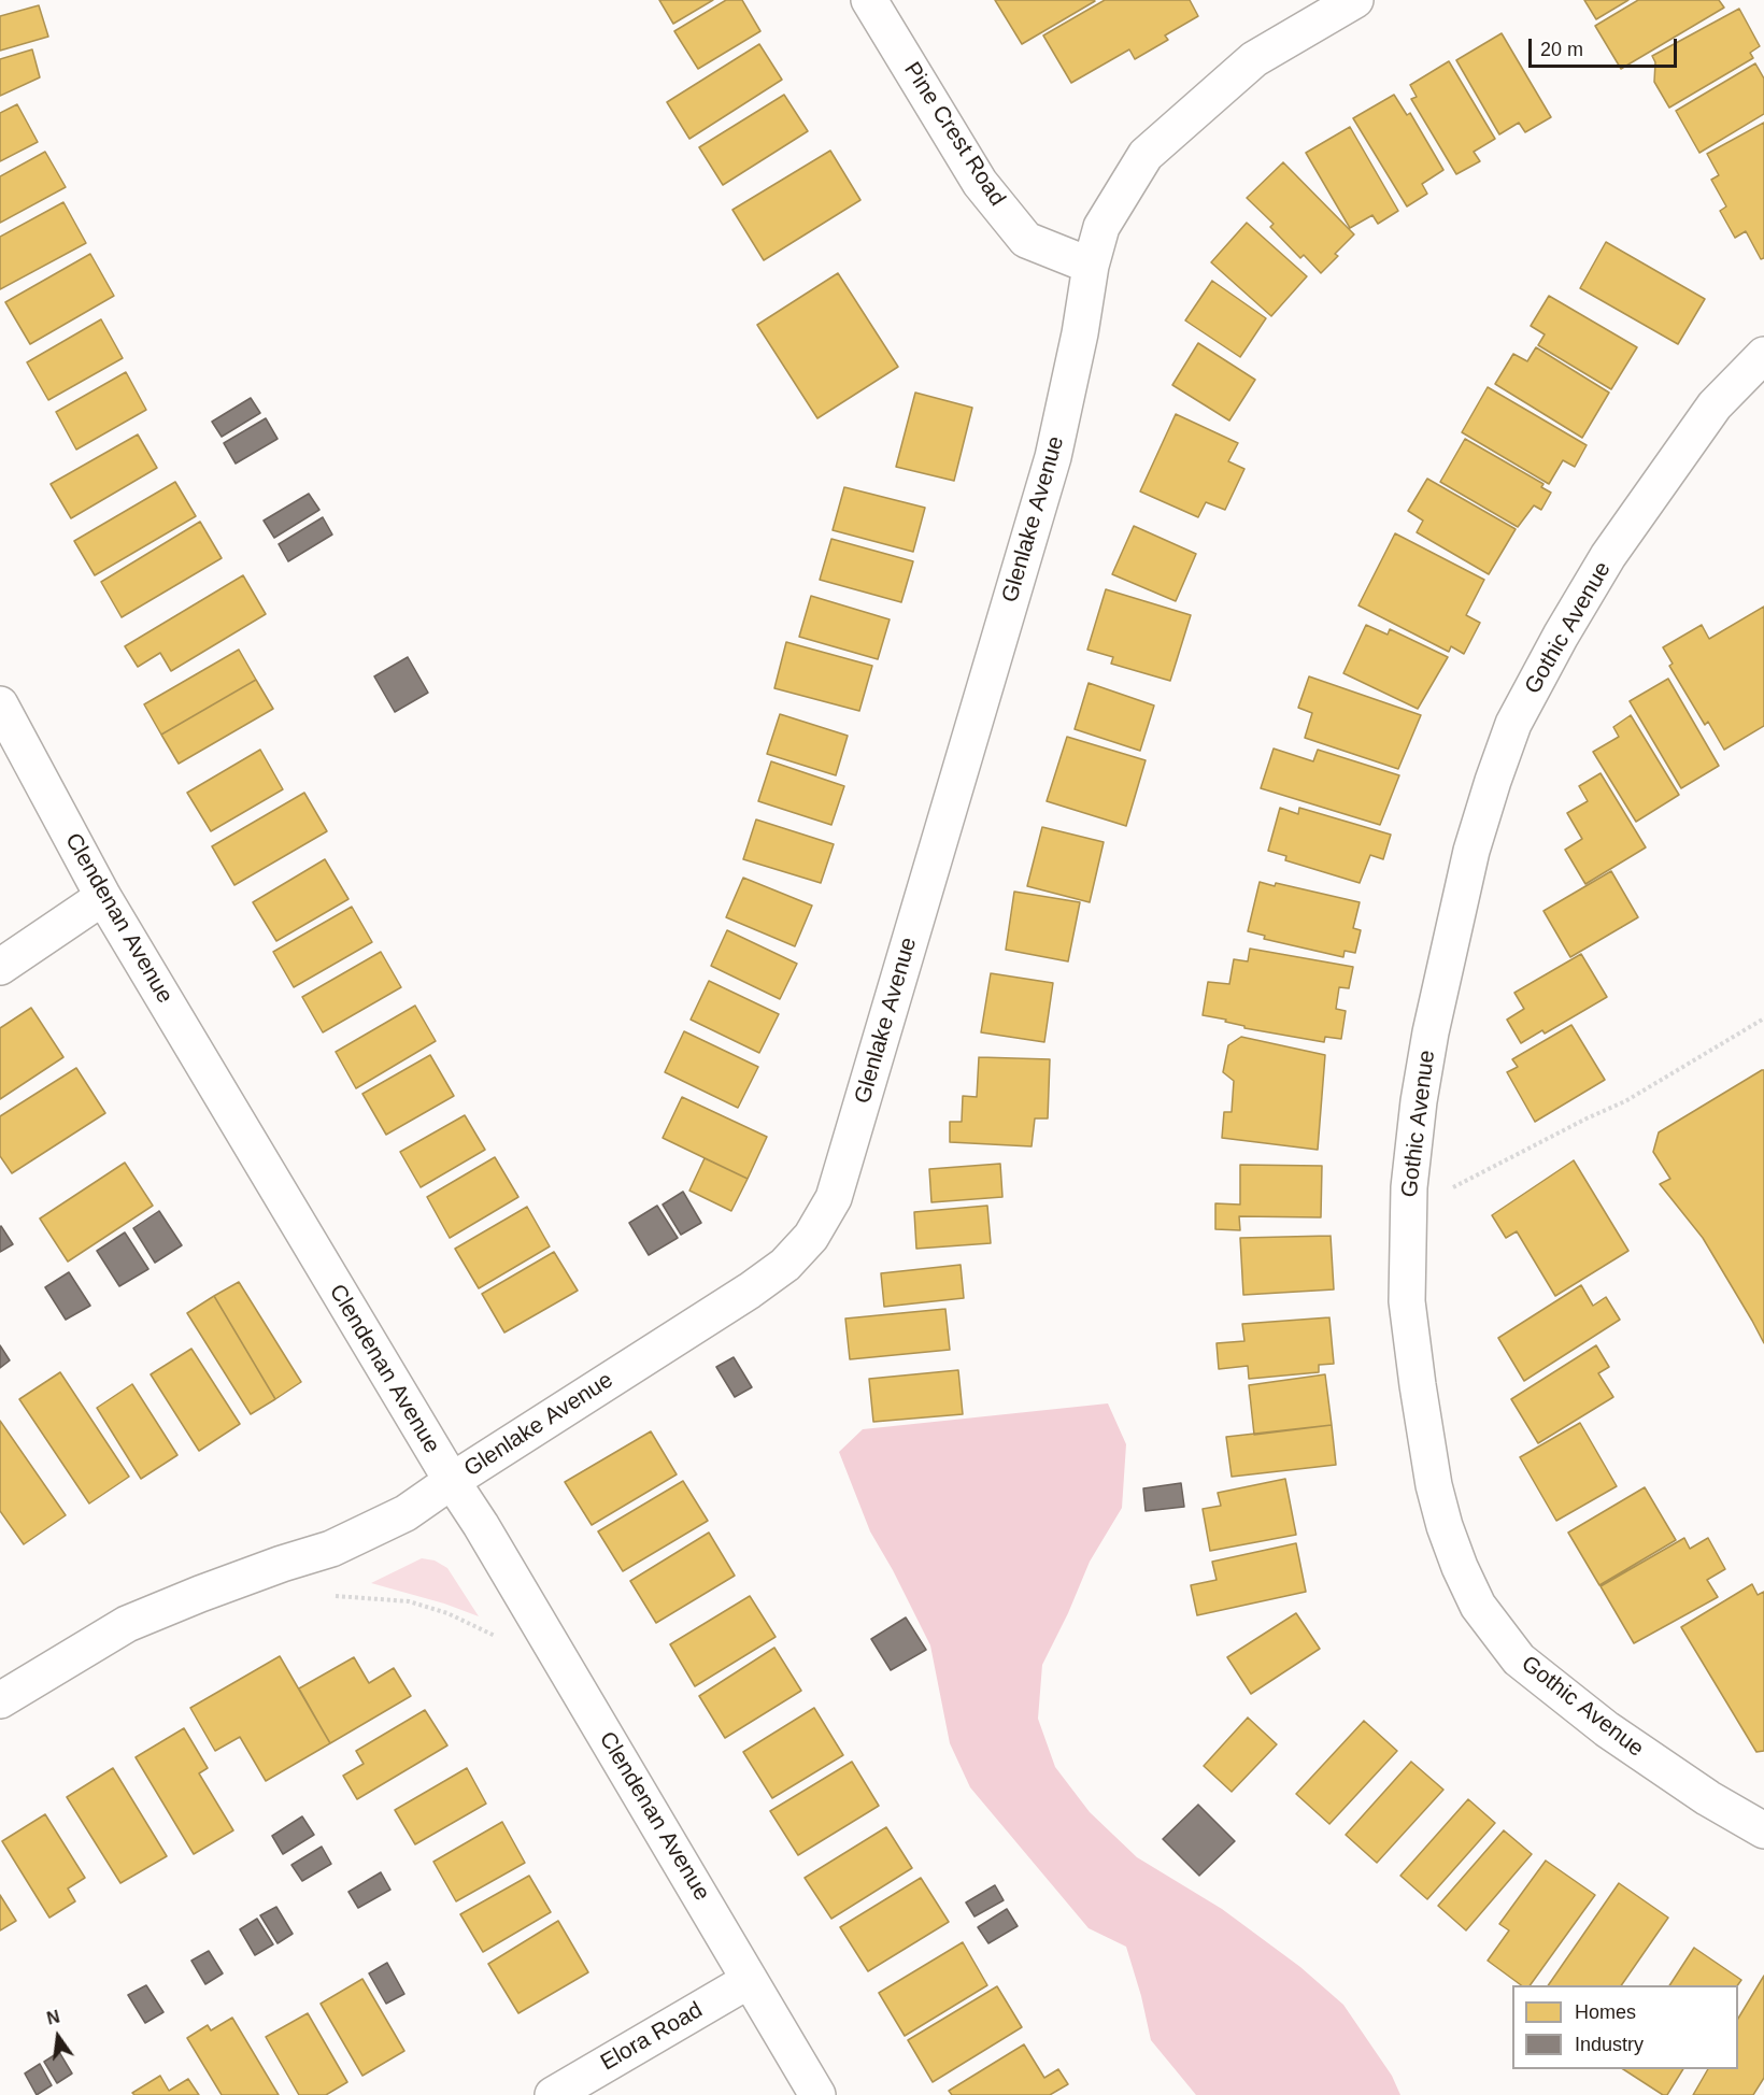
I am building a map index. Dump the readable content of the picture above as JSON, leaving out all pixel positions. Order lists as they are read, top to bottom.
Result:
{
  "streets": {
    "street": [
      "Pine Crest Road",
      "Glenlake Avenue",
      "Gothic Avenue",
      "Clendenan Avenue",
      "Elora Road"
    ]
  },
  "crossings": [
    ["Pine Crest Road", "Glenlake Avenue"],
    ["Glenlake Avenue", "Clendenan Avenue"],
    ["Clendenan Avenue", "Elora Road"]
  ],
  "legend": ["Homes", "Industry"],
  "scale_bar": "20 m",
  "north": "top"
}
